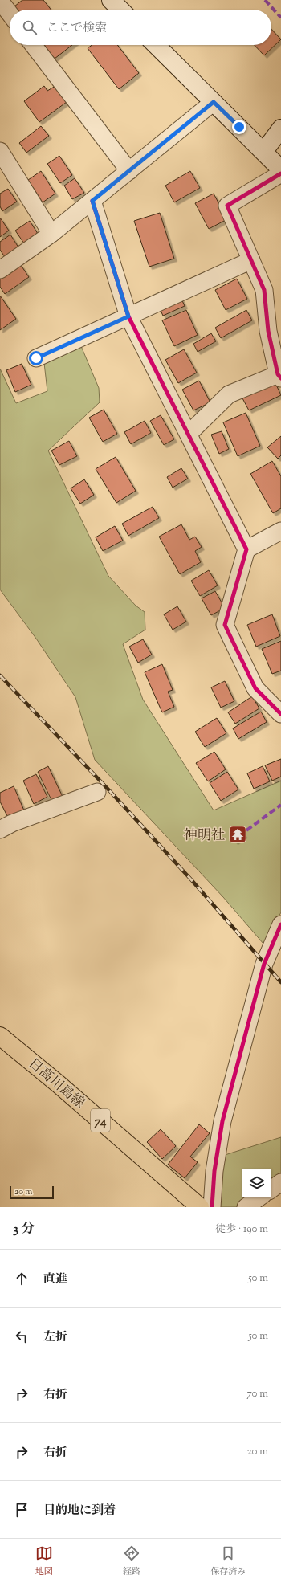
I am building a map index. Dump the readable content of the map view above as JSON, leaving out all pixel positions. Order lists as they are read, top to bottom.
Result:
{
  "streets": {
    "main road": ["日高川島線", "74"]
  },
  "places": {
    "temple": ["神明社"]
  },
  "scale_bar": "20 m",
  "page": {
    "search": "ここで検索",
    "scale": "20 m",
    "heading": ["3 分", "徒歩 · 190 m"],
    "list": [
      ["直進", "50 m"],
      ["左折", "50 m"],
      ["右折", "70 m"],
      ["右折", "20 m"],
      "目的地に到着"
    ],
    "nav": ["地図", "経路", "保存済み"]
  }
}
